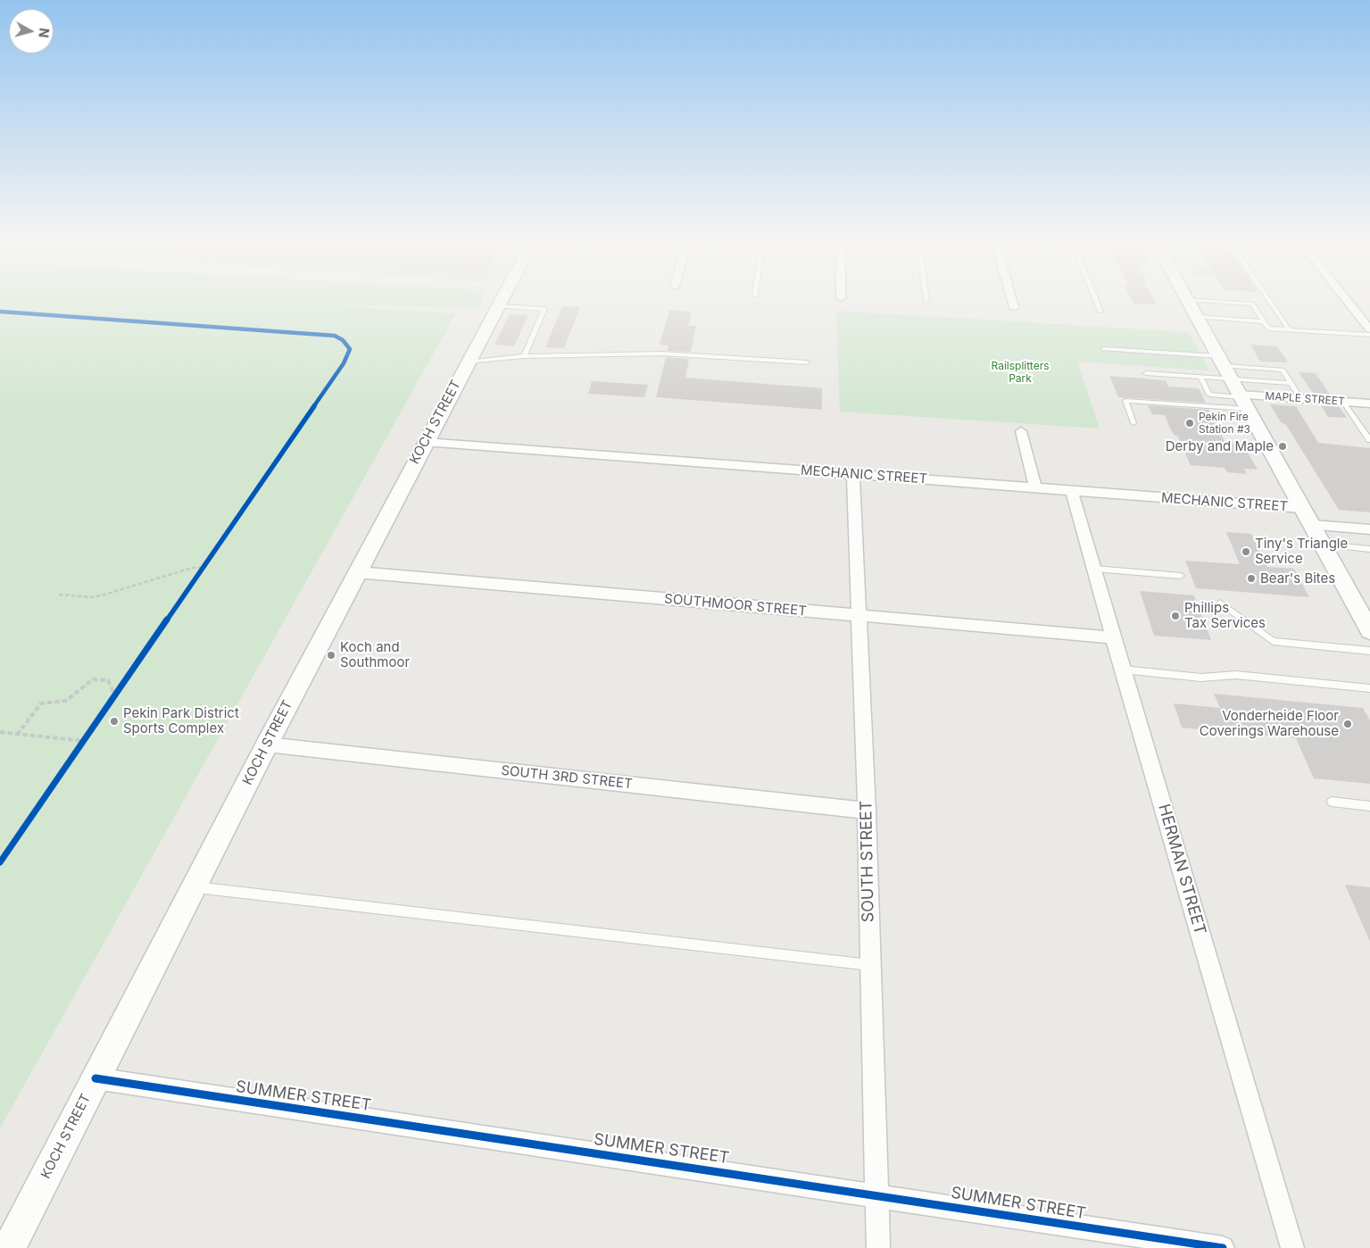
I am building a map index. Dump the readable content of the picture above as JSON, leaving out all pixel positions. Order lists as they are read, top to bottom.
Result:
{
  "streets": {
    "street": [
      "MAPLE STREET",
      "KOCH STREET",
      "MECHANIC STREET",
      "SOUTHMOOR STREET",
      "SOUTH 3RD STREET",
      "SOUTH STREET",
      "HERMAN STREET",
      "SUMMER STREET"
    ]
  },
  "crossings": [
    ["KOCH STREET", "MECHANIC STREET"],
    ["KOCH STREET", "SOUTHMOOR STREET"],
    ["KOCH STREET", "SOUTH 3RD STREET"],
    ["KOCH STREET", "SUMMER STREET"],
    ["MECHANIC STREET", "SOUTH STREET"],
    ["MECHANIC STREET", "HERMAN STREET"],
    ["SOUTHMOOR STREET", "SOUTH STREET"],
    ["SOUTHMOOR STREET", "HERMAN STREET"],
    ["SOUTH 3RD STREET", "SOUTH STREET"],
    ["SOUTH STREET", "SUMMER STREET"]
  ],
  "parks": ["Railsplitters Park"],
  "places": [
    "Pekin Fire Station #3",
    "Derby and Maple",
    "Tiny's Triangle Service",
    "Bear's Bites",
    "Phillips Tax Services",
    "Koch and Southmoor",
    "Pekin Park District Sports Complex",
    "Vonderheide Floor Coverings Warehouse"
  ],
  "north": "right"
}
